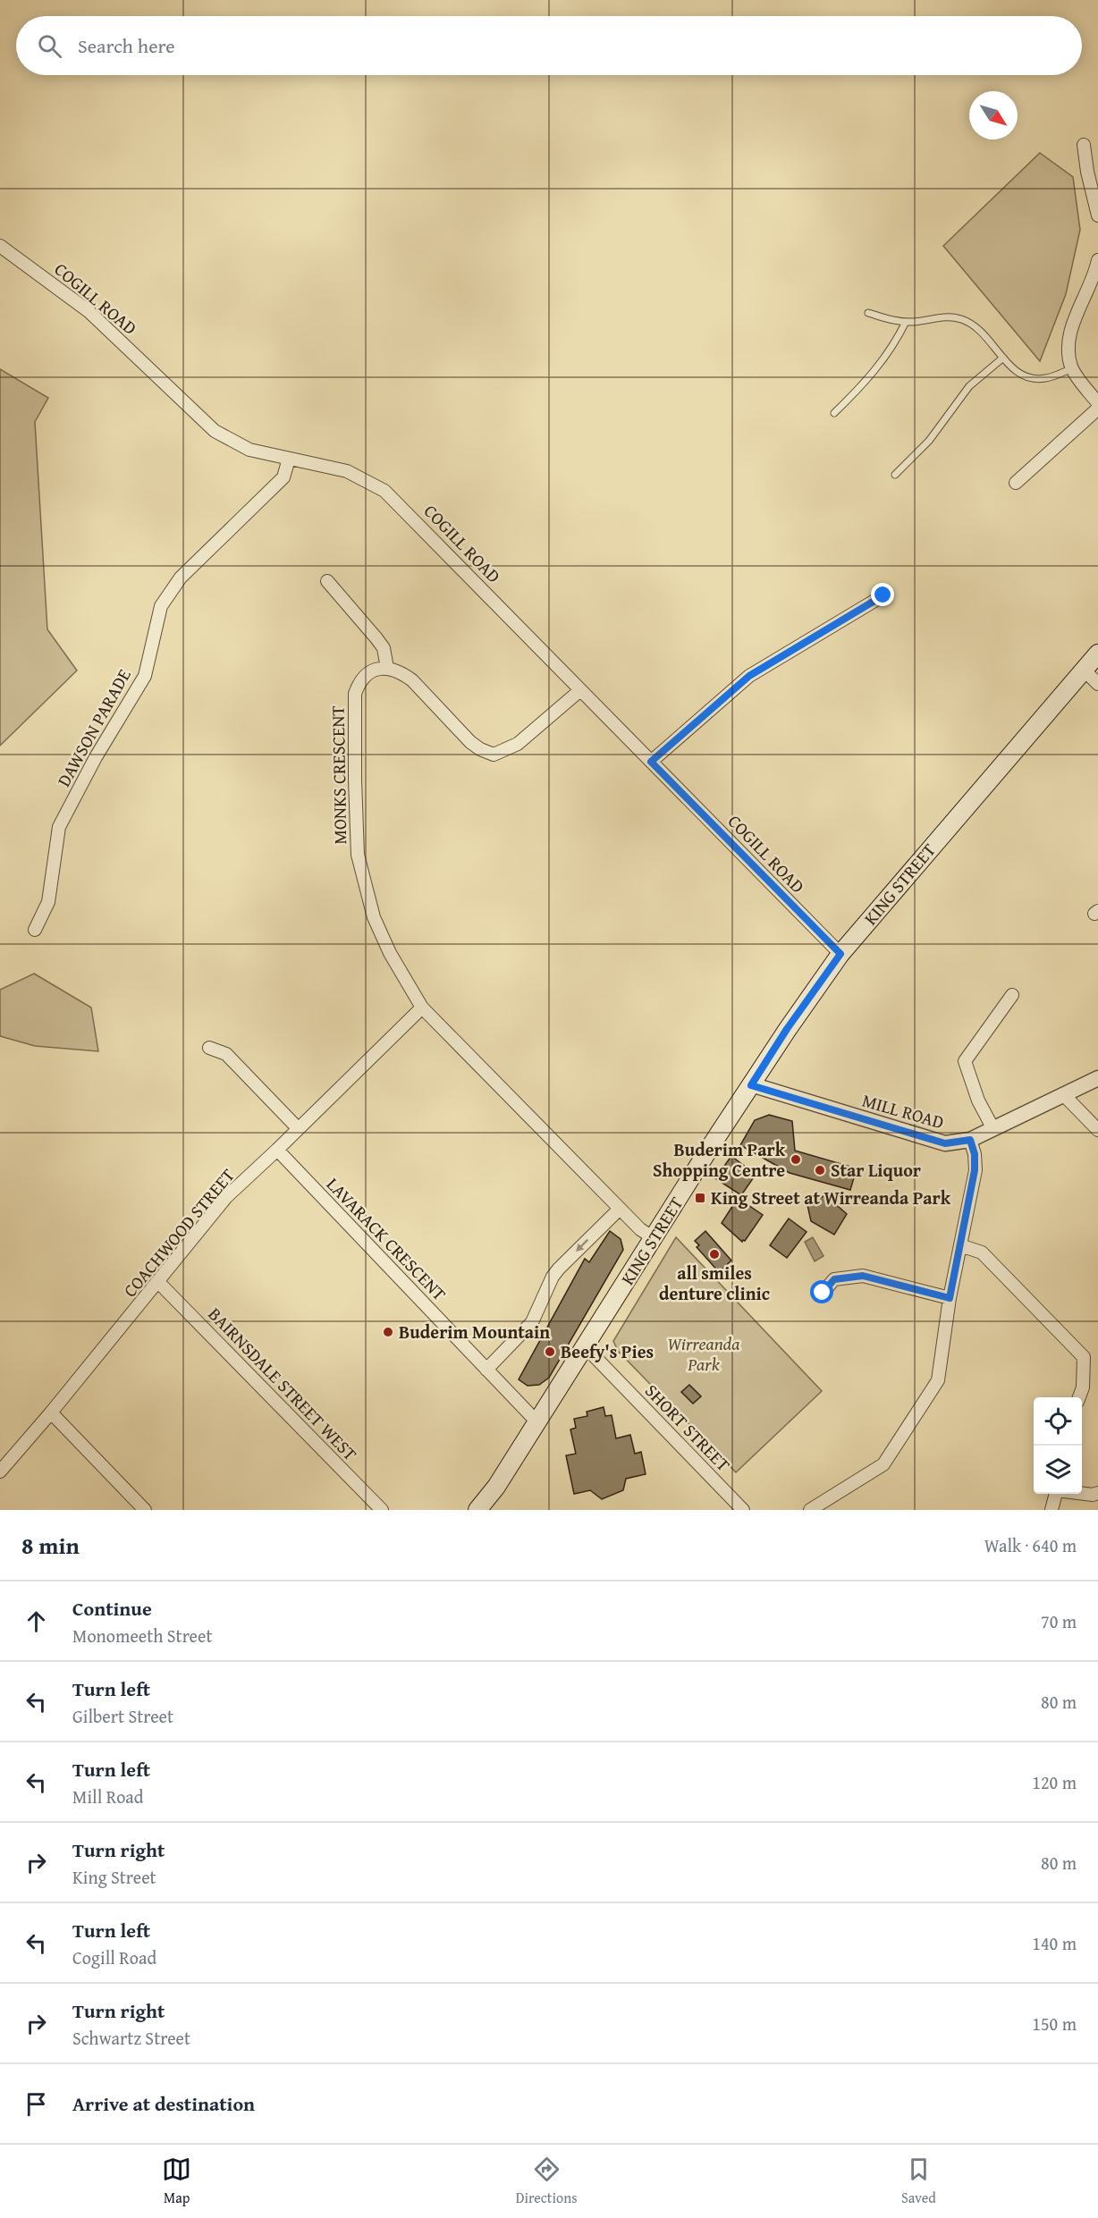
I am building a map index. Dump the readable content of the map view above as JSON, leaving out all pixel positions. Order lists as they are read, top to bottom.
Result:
{
  "streets": {
    "main road": ["KING STREET"],
    "street": [
      "COGILL ROAD",
      "DAWSON PARADE",
      "MONKS CRESCENT",
      "MILL ROAD",
      "COACHWOOD STREET",
      "LAVARACK CRESCENT",
      "BAIRNSDALE STREET WEST",
      "SHORT STREET"
    ]
  },
  "crossings": [
    ["COGILL ROAD", "DAWSON PARADE"],
    ["COGILL ROAD", "KING STREET"],
    ["MONKS CRESCENT", "COACHWOOD STREET"],
    ["KING STREET", "MILL ROAD"],
    ["KING STREET", "LAVARACK CRESCENT"],
    ["KING STREET", "SHORT STREET"],
    ["COACHWOOD STREET", "LAVARACK CRESCENT"],
    ["COACHWOOD STREET", "BAIRNSDALE STREET WEST"]
  ],
  "parks": ["Wirreanda Park"],
  "places": {
    "other": [
      "Buderim Park Shopping Centre",
      "Star Liquor",
      "all smiles denture clinic",
      "Buderim Mountain",
      "Beefy's Pies"
    ],
    "transit": ["King Street at Wirreanda Park"]
  },
  "north": "bottom right",
  "page": {
    "search": "Search here",
    "heading": ["8 min", "Walk · 640 m"],
    "list": [
      ["Continue", "Monomeeth Street", "70 m"],
      ["Turn left", "Gilbert Street", "80 m"],
      ["Turn left", "Mill Road", "120 m"],
      ["Turn right", "King Street", "80 m"],
      ["Turn left", "Cogill Road", "140 m"],
      ["Turn right", "Schwartz Street", "150 m"],
      "Arrive at destination"
    ],
    "nav": ["Map", "Directions", "Saved"]
  }
}
